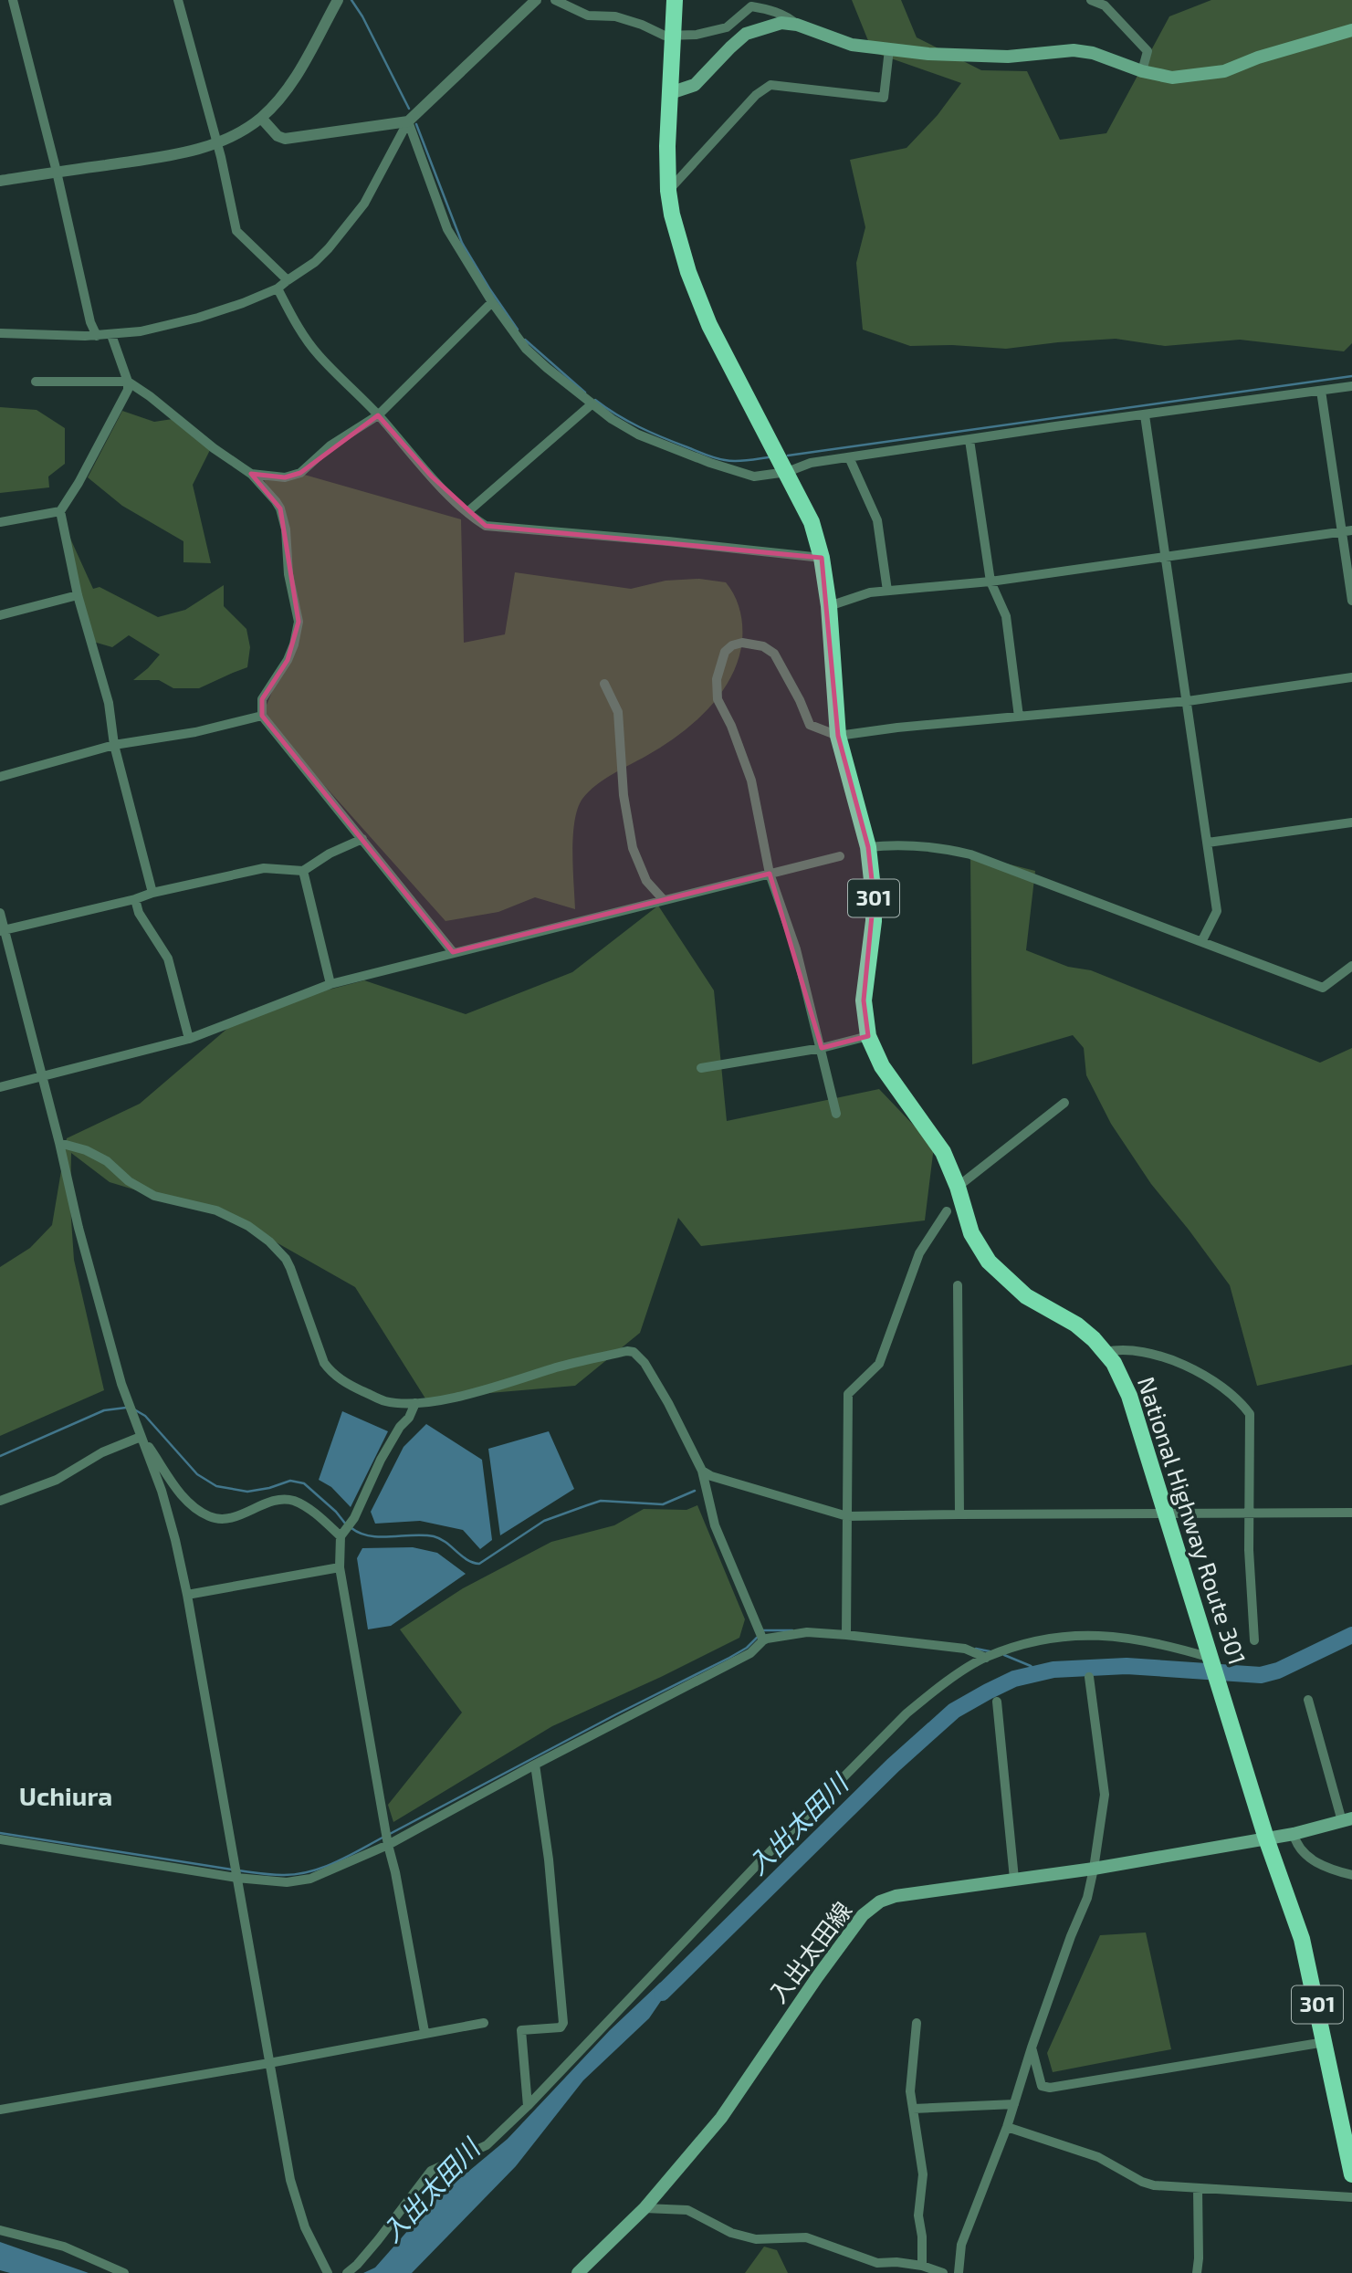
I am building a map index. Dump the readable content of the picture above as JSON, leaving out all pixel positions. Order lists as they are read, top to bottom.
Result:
{
  "streets": {
    "highway": ["301", "National Highway Route 301"],
    "main road": ["入出太田線"]
  },
  "crossings": [
    ["National Highway Route 301", "入出太田線"]
  ],
  "districts": ["Uchiura"],
  "water": ["入出太田川"]
}
